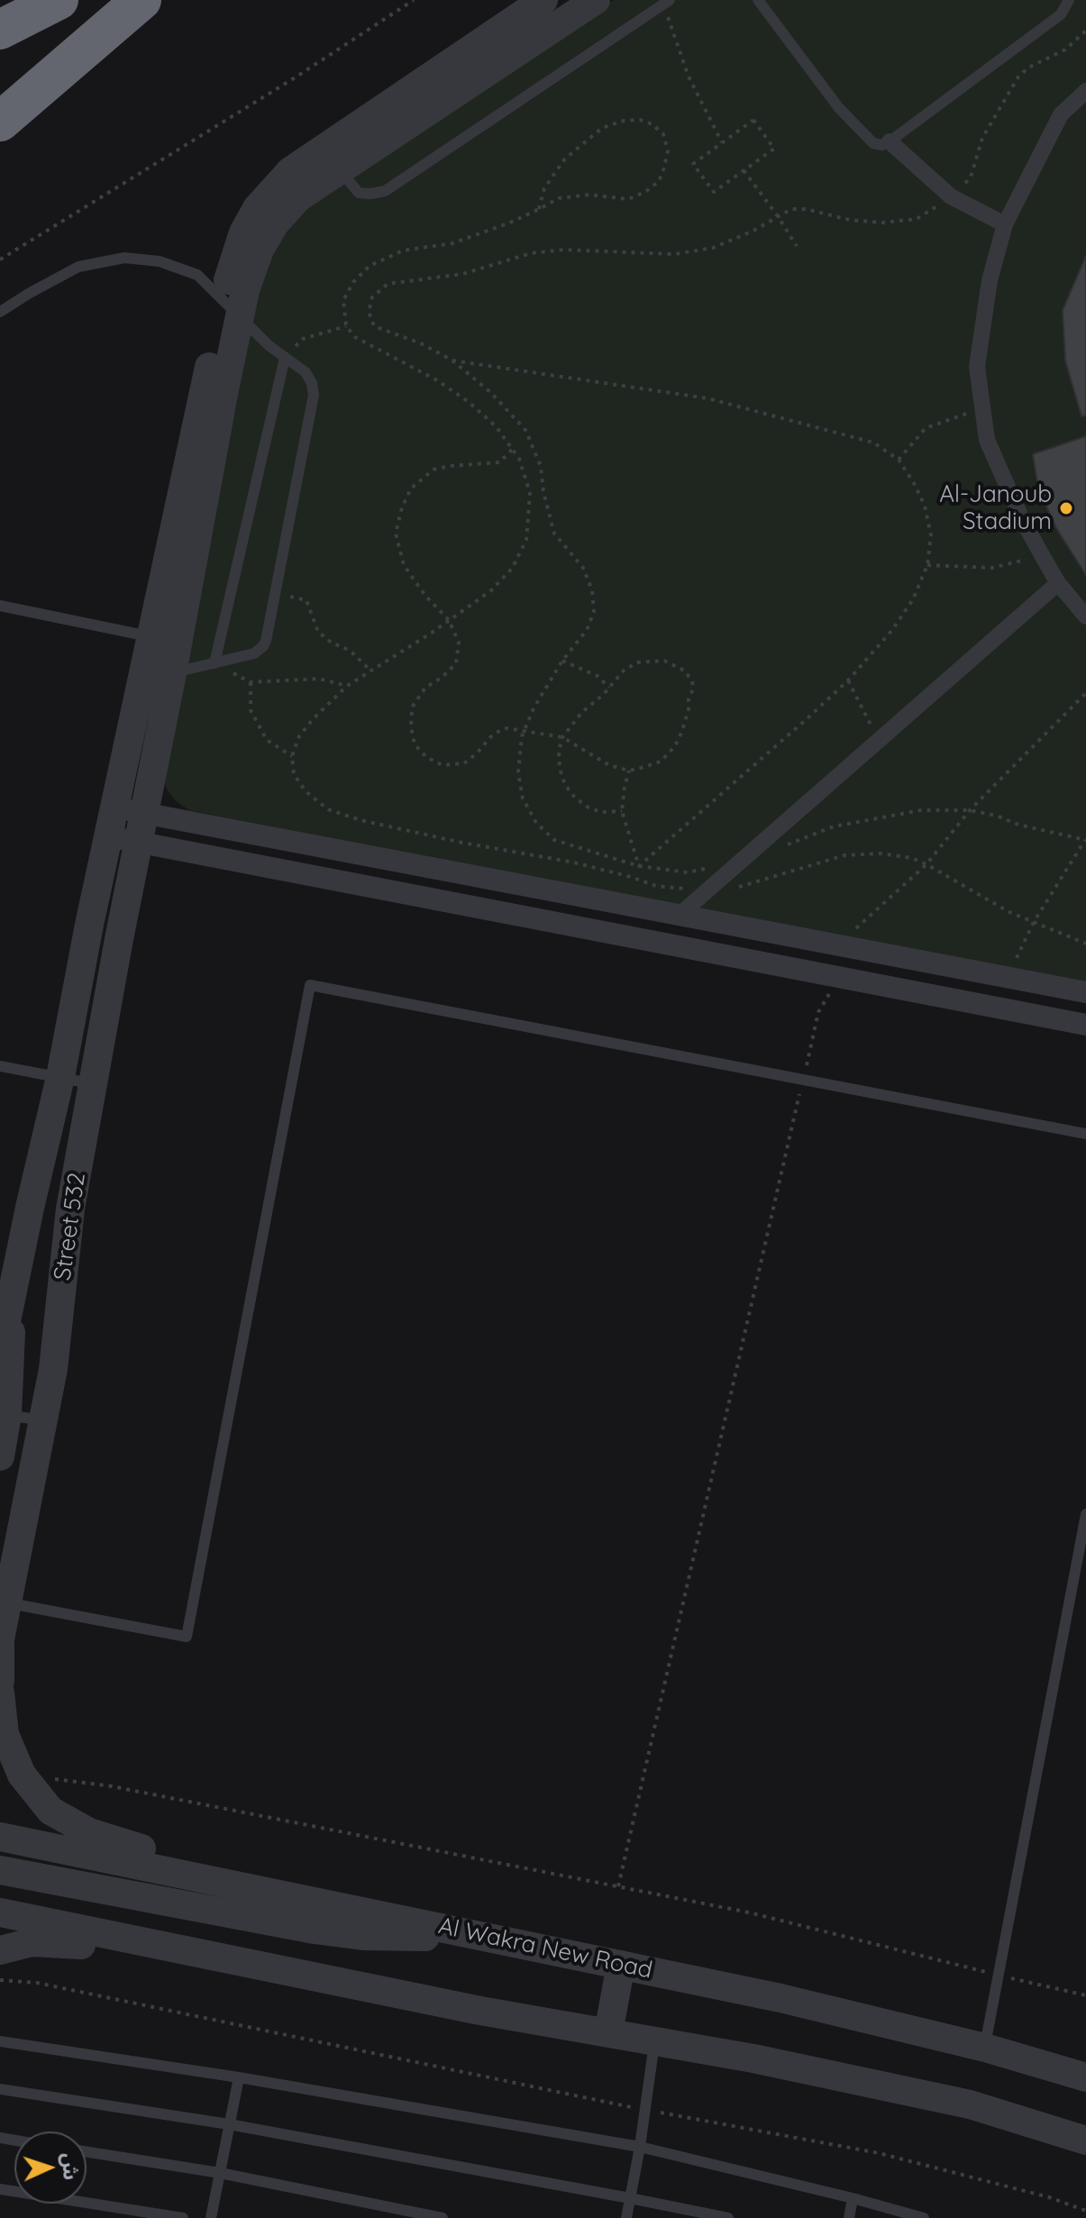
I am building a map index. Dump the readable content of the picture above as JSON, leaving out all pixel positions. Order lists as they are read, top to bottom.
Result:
{
  "streets": {
    "street": ["Street 532", "Al Wakra New Road"]
  },
  "places": ["Al-Janoub Stadium"],
  "north": "right"
}
